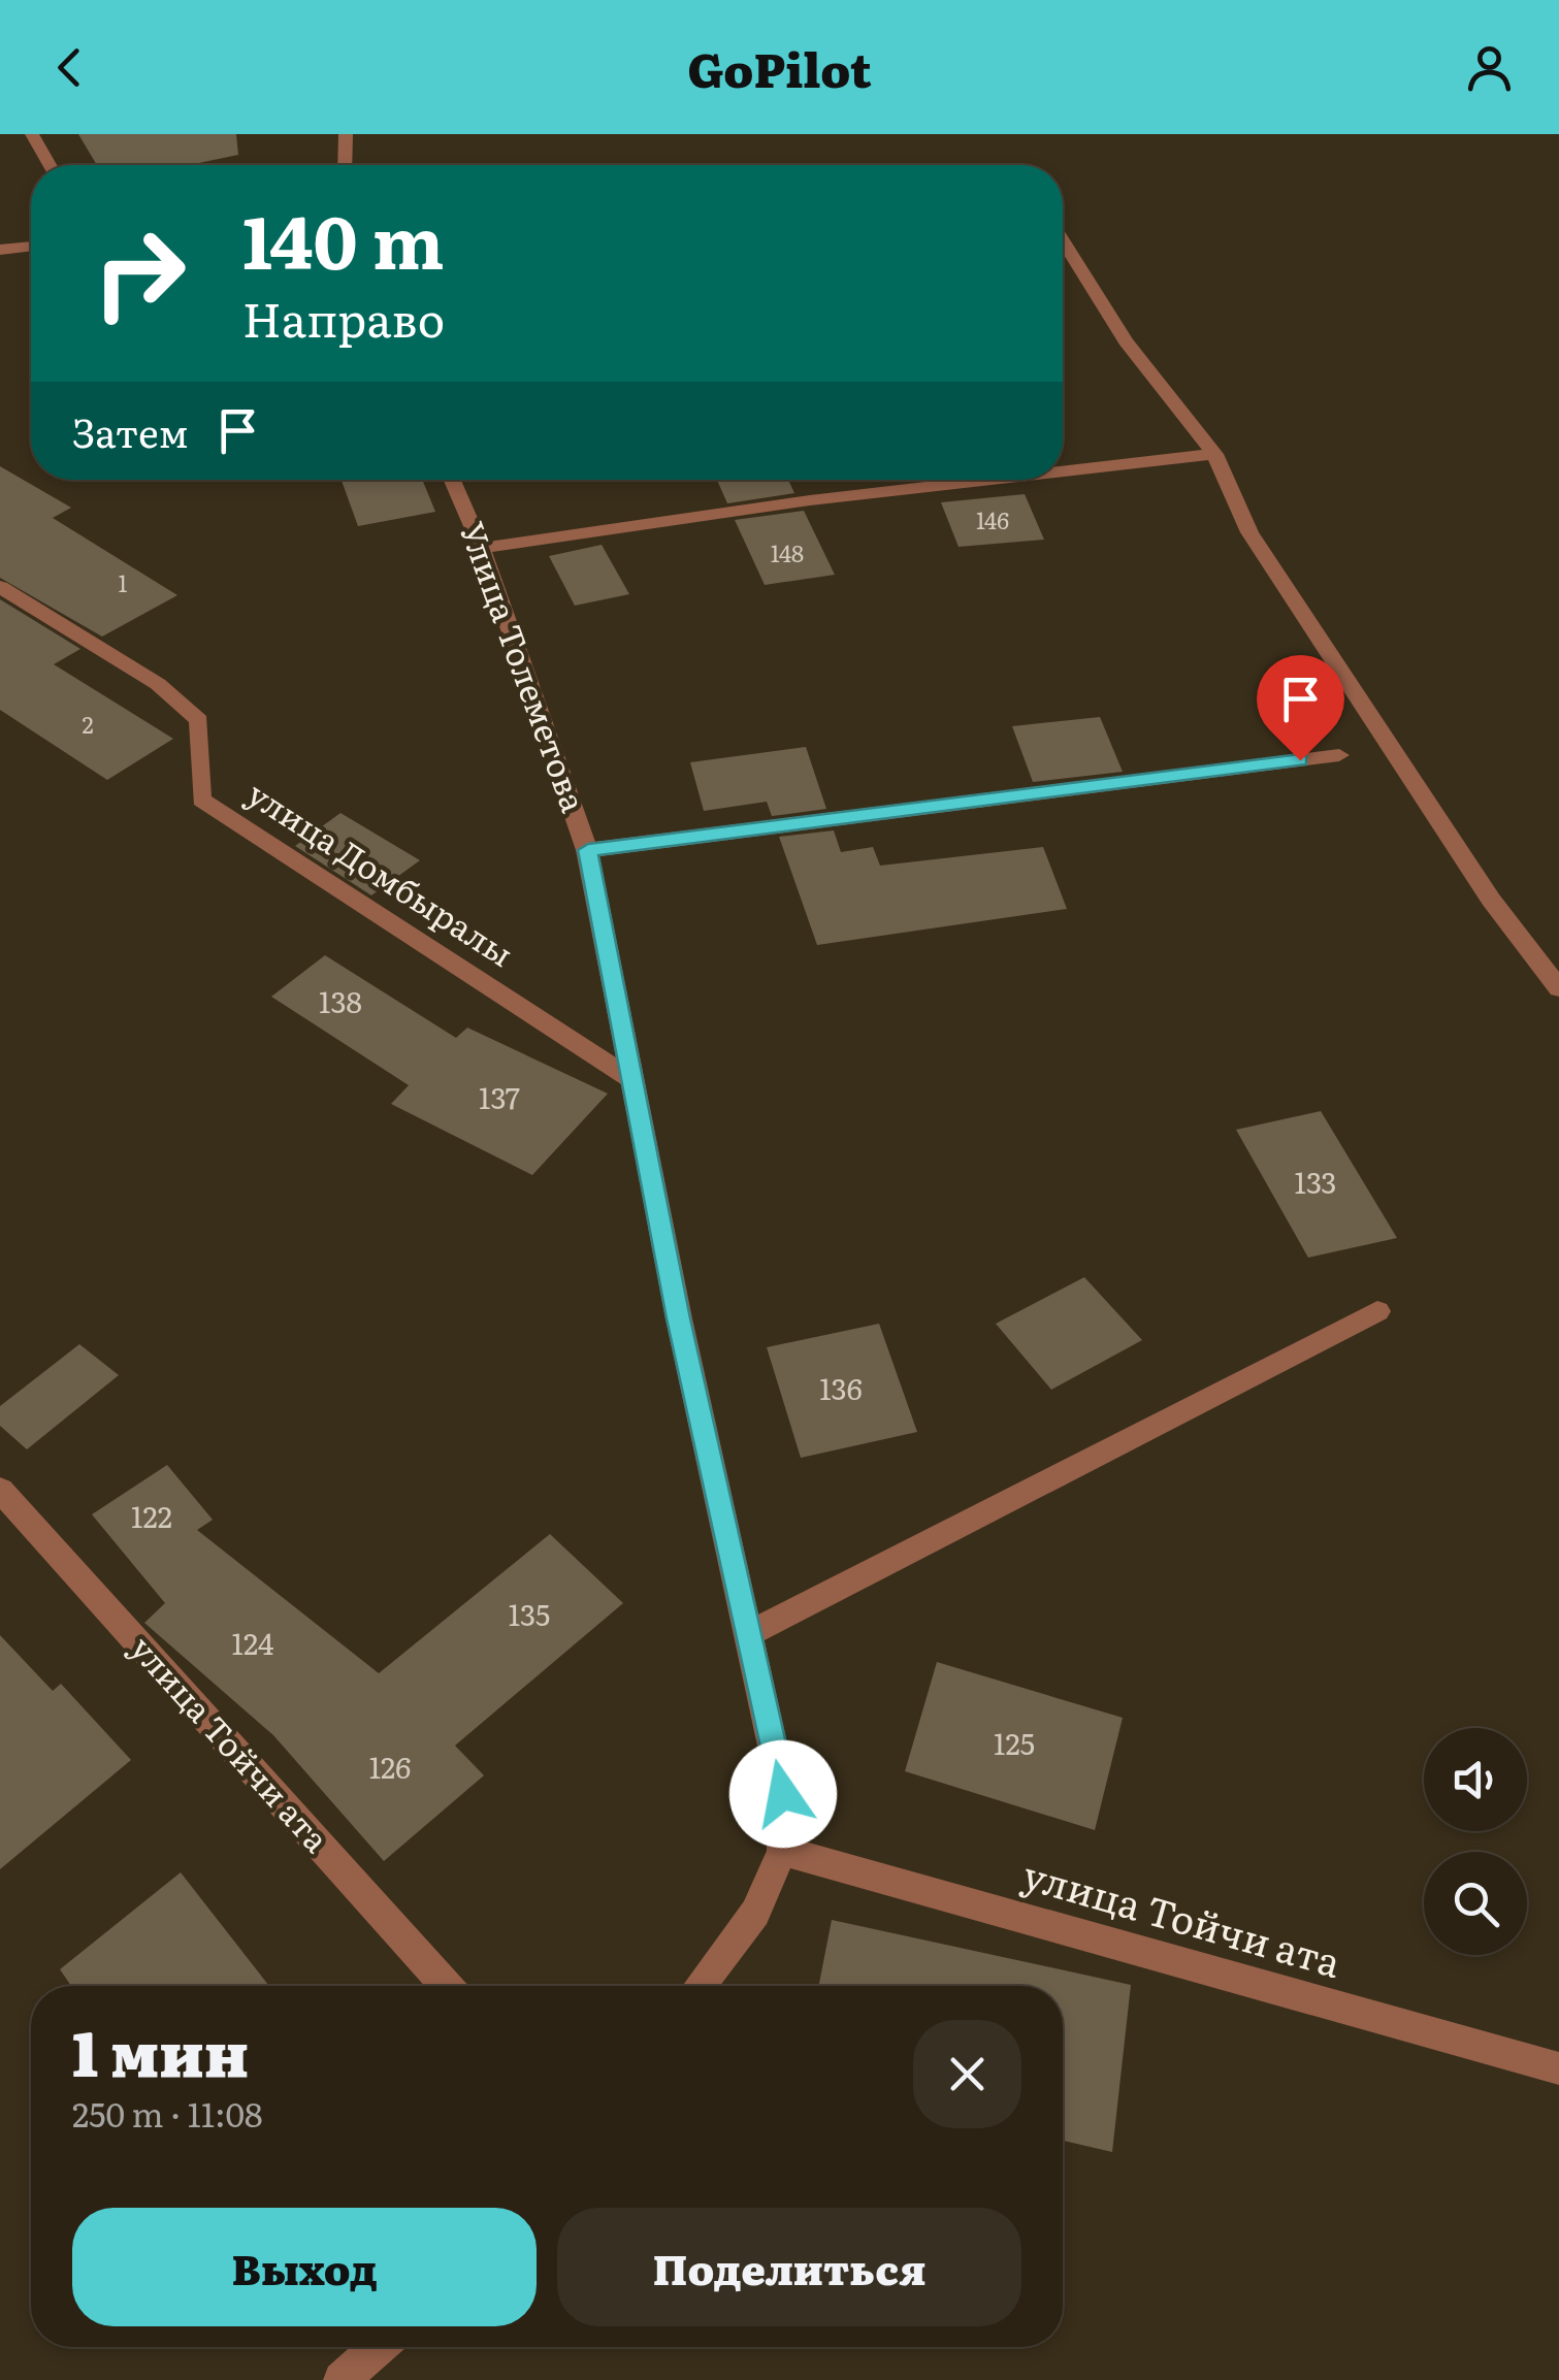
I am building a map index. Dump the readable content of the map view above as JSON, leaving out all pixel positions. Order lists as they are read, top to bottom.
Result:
{
  "streets": {
    "street": ["Улица Толеметова", "улица Домбыралы", "улица Тойчи ата"]
  },
  "crossings": [
    ["Улица Толеметова", "улица Домбыралы"],
    ["Улица Толеметова", "улица Тойчи ата"]
  ],
  "house_numbers": [
    "146",
    "148",
    "1",
    "2",
    "138",
    "137",
    "133",
    "136",
    "122",
    "135",
    "124",
    "125",
    "126"
  ],
  "page": {
    "header": "GoPilot",
    "turn": ["140 m", "Направо"],
    "then": "Затем",
    "heading": ["1 мин", "250 m · 11:08"],
    "buttons": ["Выход", "Поделиться"]
  }
}
